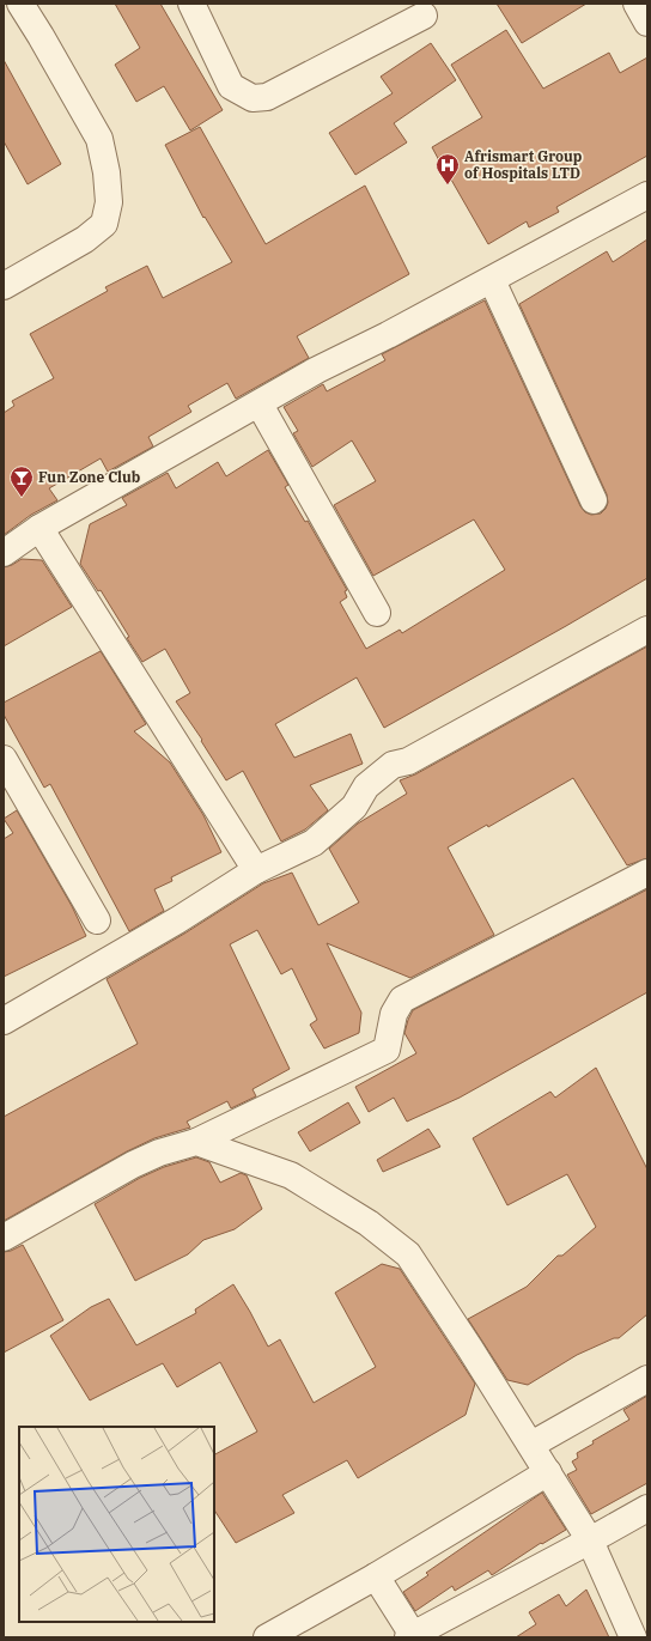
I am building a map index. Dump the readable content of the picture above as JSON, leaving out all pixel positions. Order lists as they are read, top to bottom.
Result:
{
  "places": {
    "hospital": ["Afrismart Group of Hospitals LTD"],
    "bar": ["Fun Zone Club"]
  }
}
